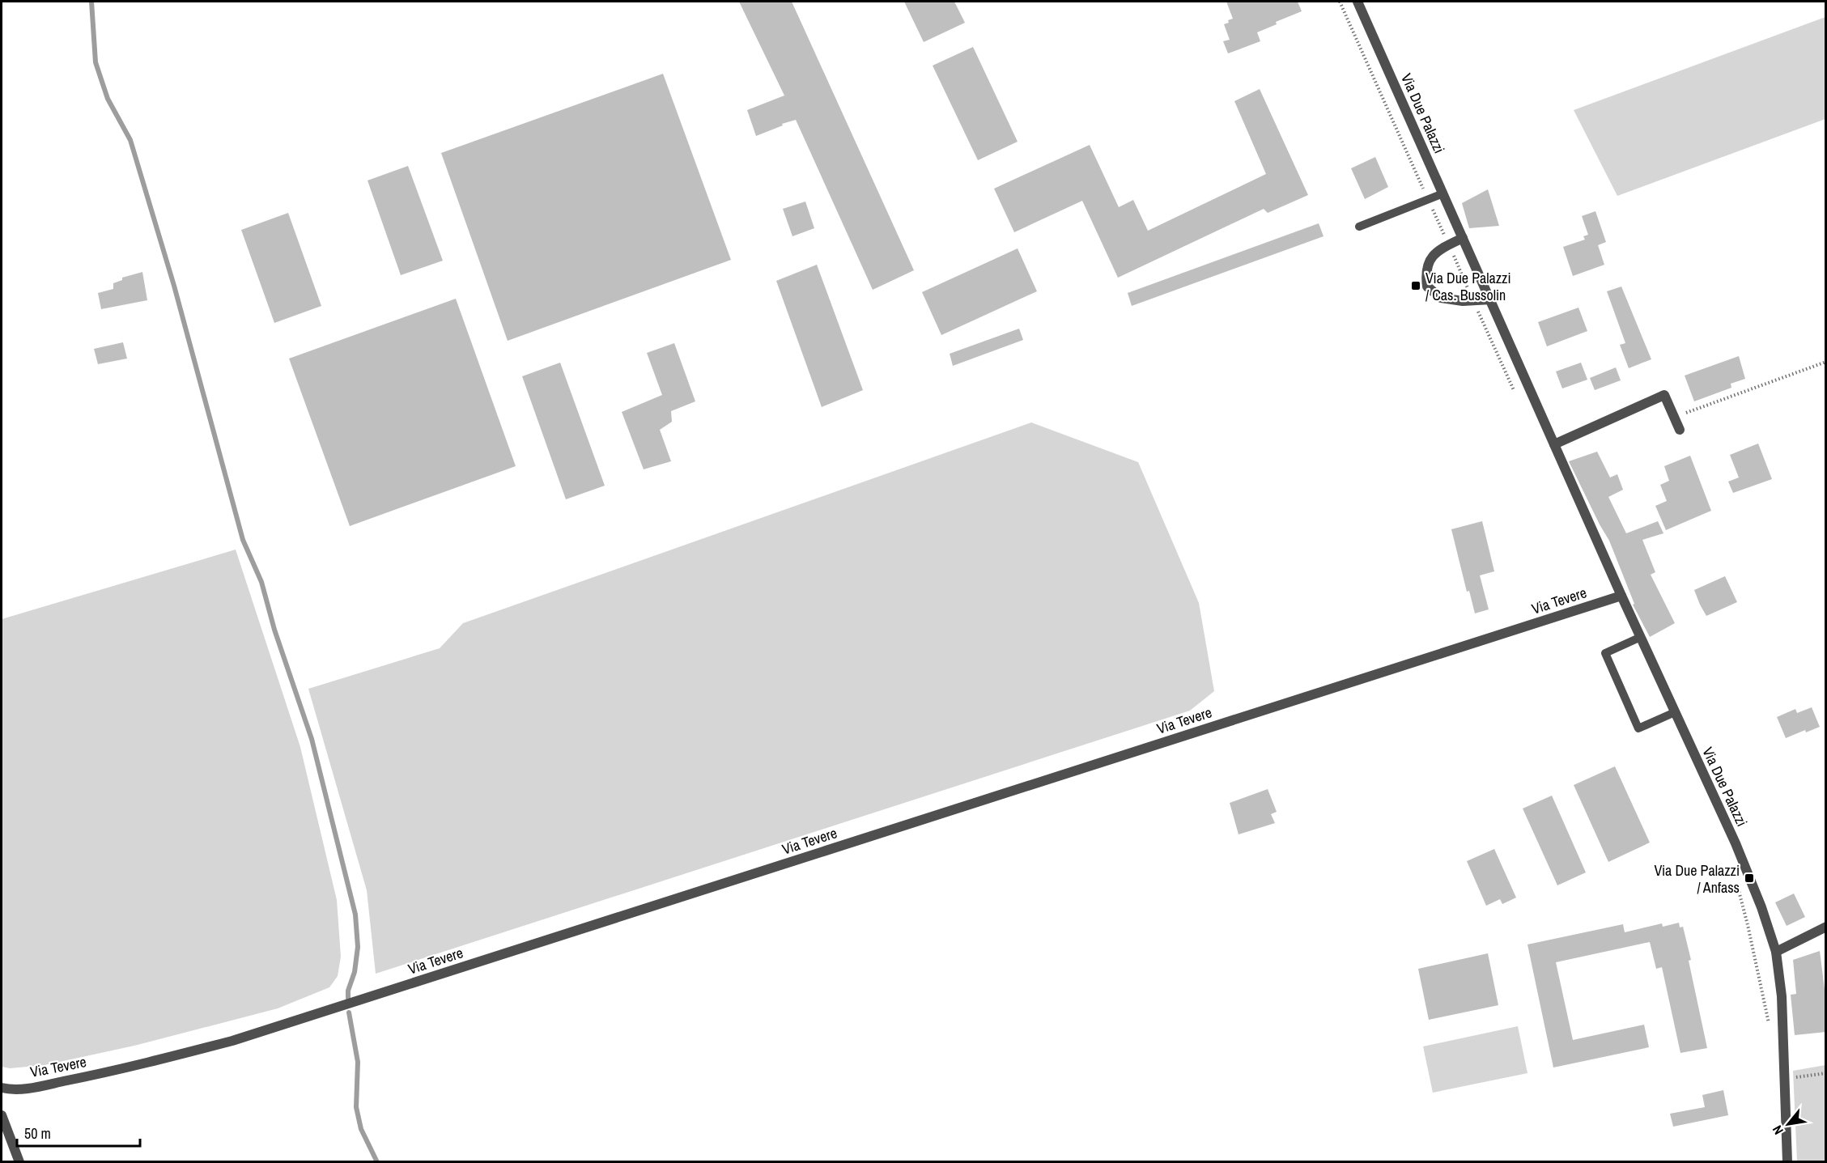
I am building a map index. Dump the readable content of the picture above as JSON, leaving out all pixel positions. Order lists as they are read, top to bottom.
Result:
{
  "streets": {
    "street": ["Via Due Palazzi", "Via Tevere"]
  },
  "crossings": [
    ["Via Due Palazzi", "Via Tevere"]
  ],
  "places": {
    "transit": ["Via Due Palazzi / Cas. Bussolin", "Via Due Palazzi / Anfass"]
  },
  "scale_bar": "50 m",
  "north": "bottom left"
}
